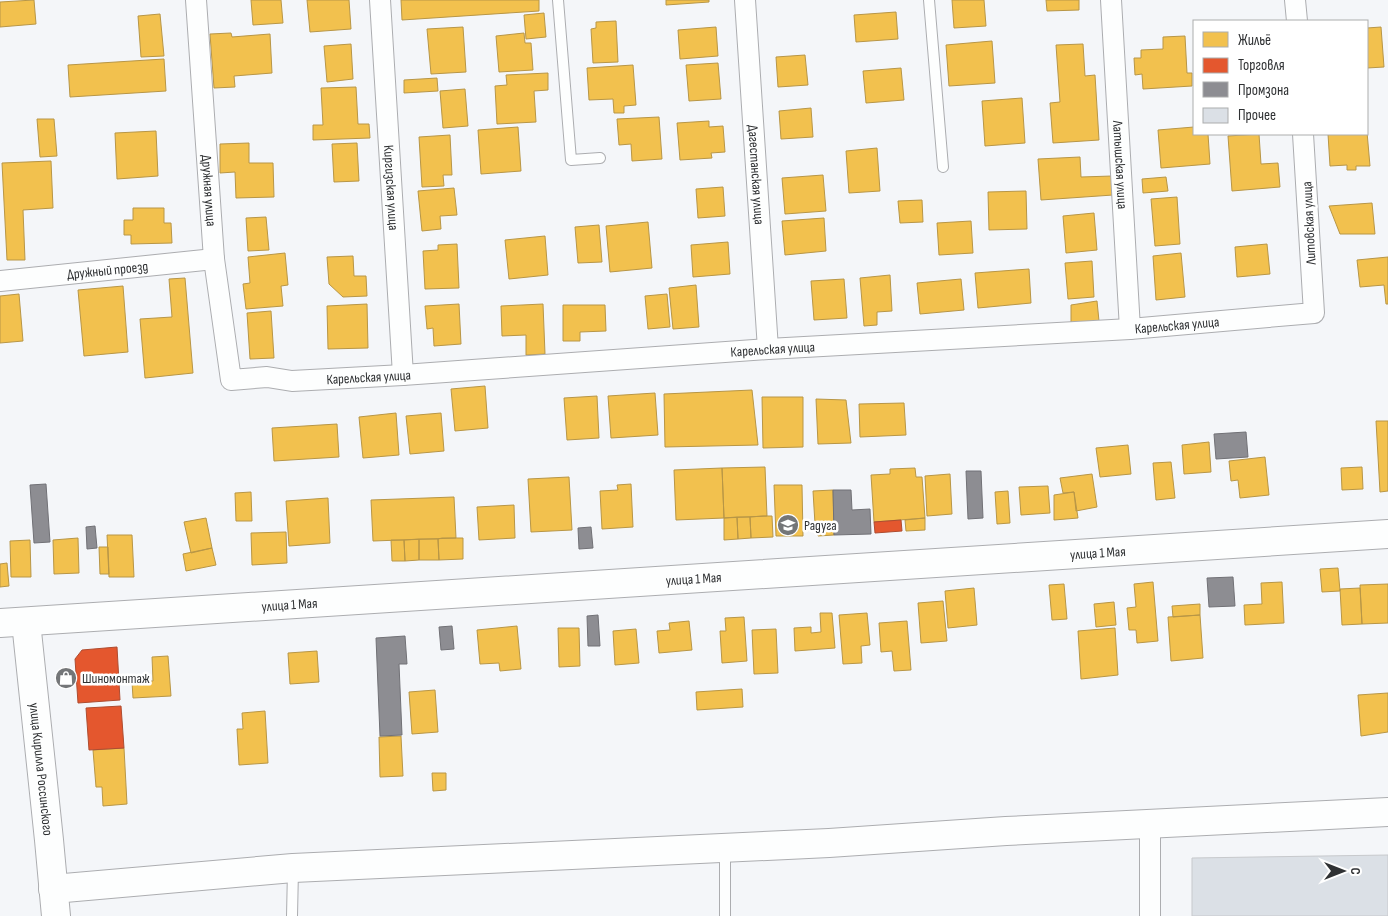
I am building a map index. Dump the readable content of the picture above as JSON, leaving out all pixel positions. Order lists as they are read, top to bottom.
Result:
{
  "streets": {
    "main road": ["улица 1 Мая", "улица Кирилла Россинского"],
    "street": [
      "Латышская улица",
      "Дагестанская улица",
      "Киргизская улица",
      "Дружная улица",
      "Литовская улица",
      "Дружный проезд",
      "Карельская улица"
    ]
  },
  "crossings": [
    ["Латышская улица", "Карельская улица"],
    ["Дагестанская улица", "Карельская улица"],
    ["Киргизская улица", "Карельская улица"],
    ["Дружная улица", "Дружный проезд"],
    ["Дружная улица", "Карельская улица"],
    ["Литовская улица", "Карельская улица"],
    ["улица 1 Мая", "улица Кирилла Россинского"]
  ],
  "places": {
    "school or university": ["Радуга"],
    "shop": ["Шиномонтаж"]
  },
  "legend": [
    "Жильё",
    "Торговля",
    "Промзона",
    "Прочее"
  ],
  "north": "right"
}
